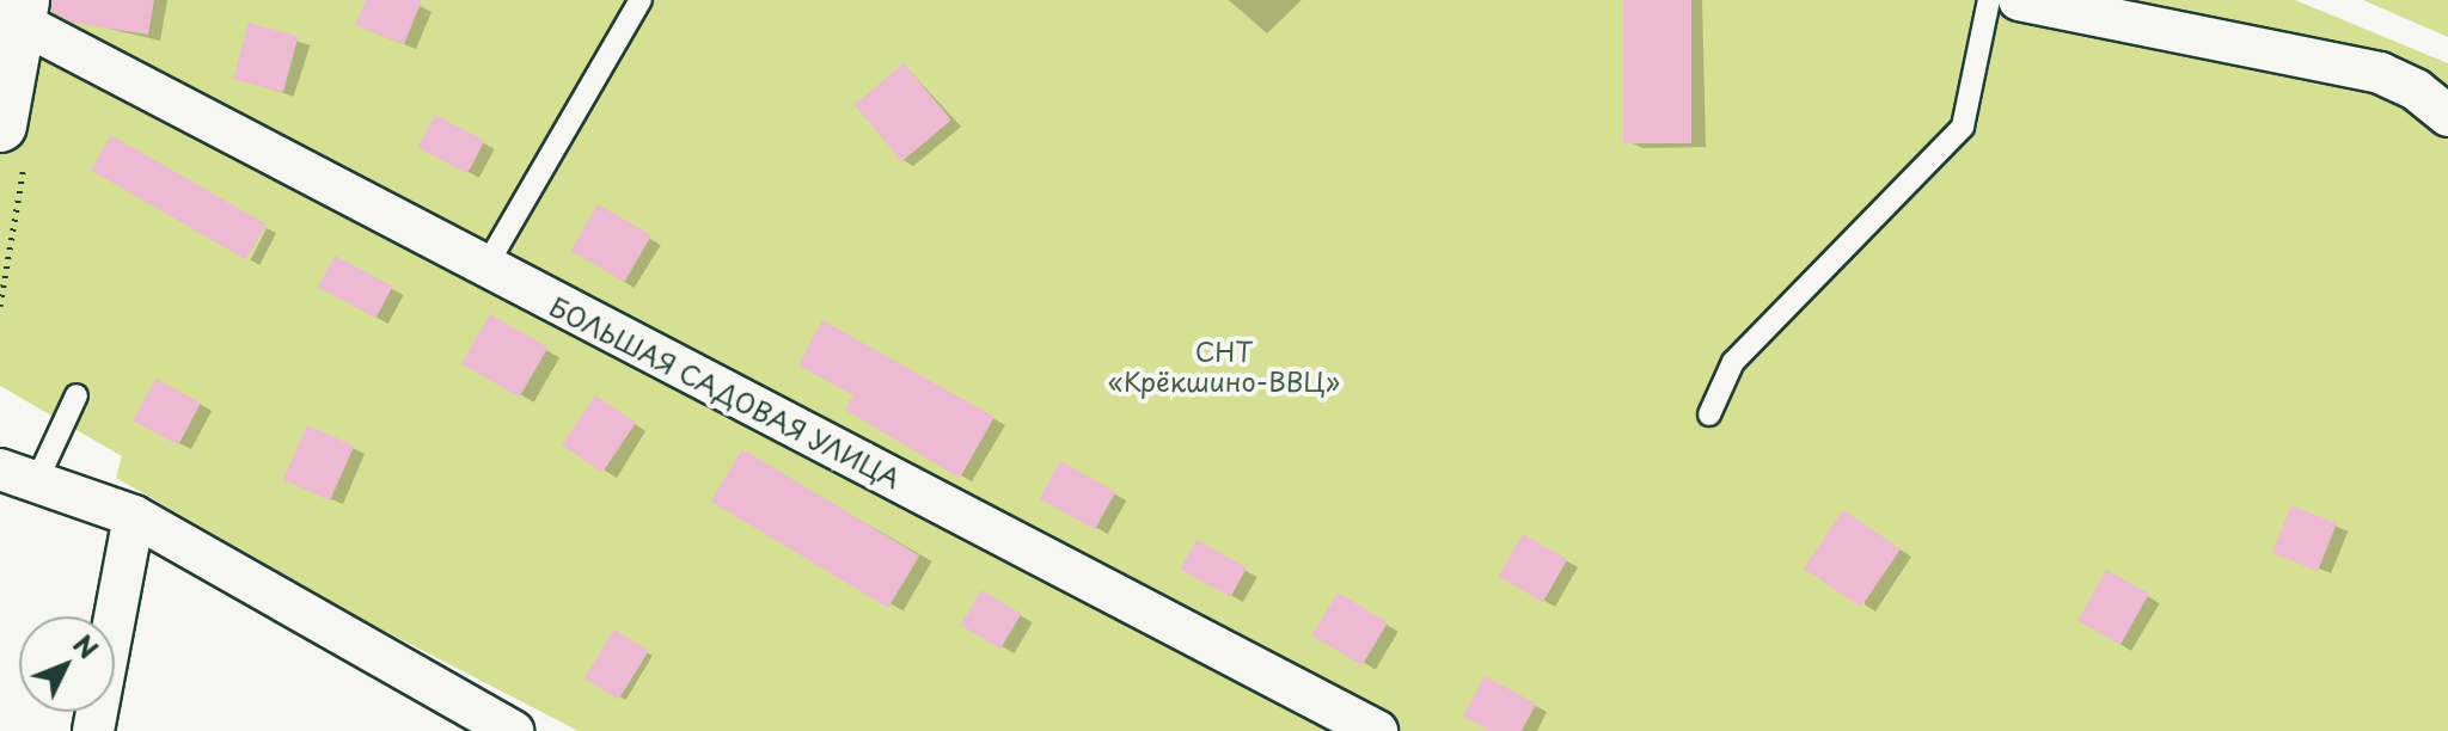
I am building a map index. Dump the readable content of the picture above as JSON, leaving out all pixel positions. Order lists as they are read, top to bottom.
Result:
{
  "streets": {
    "street": ["БОЛЬШАЯ САДОВАЯ УЛИЦА"]
  },
  "parks": ["СНТ «Крёкшино-ВВЦ»"],
  "north": "top right"
}
